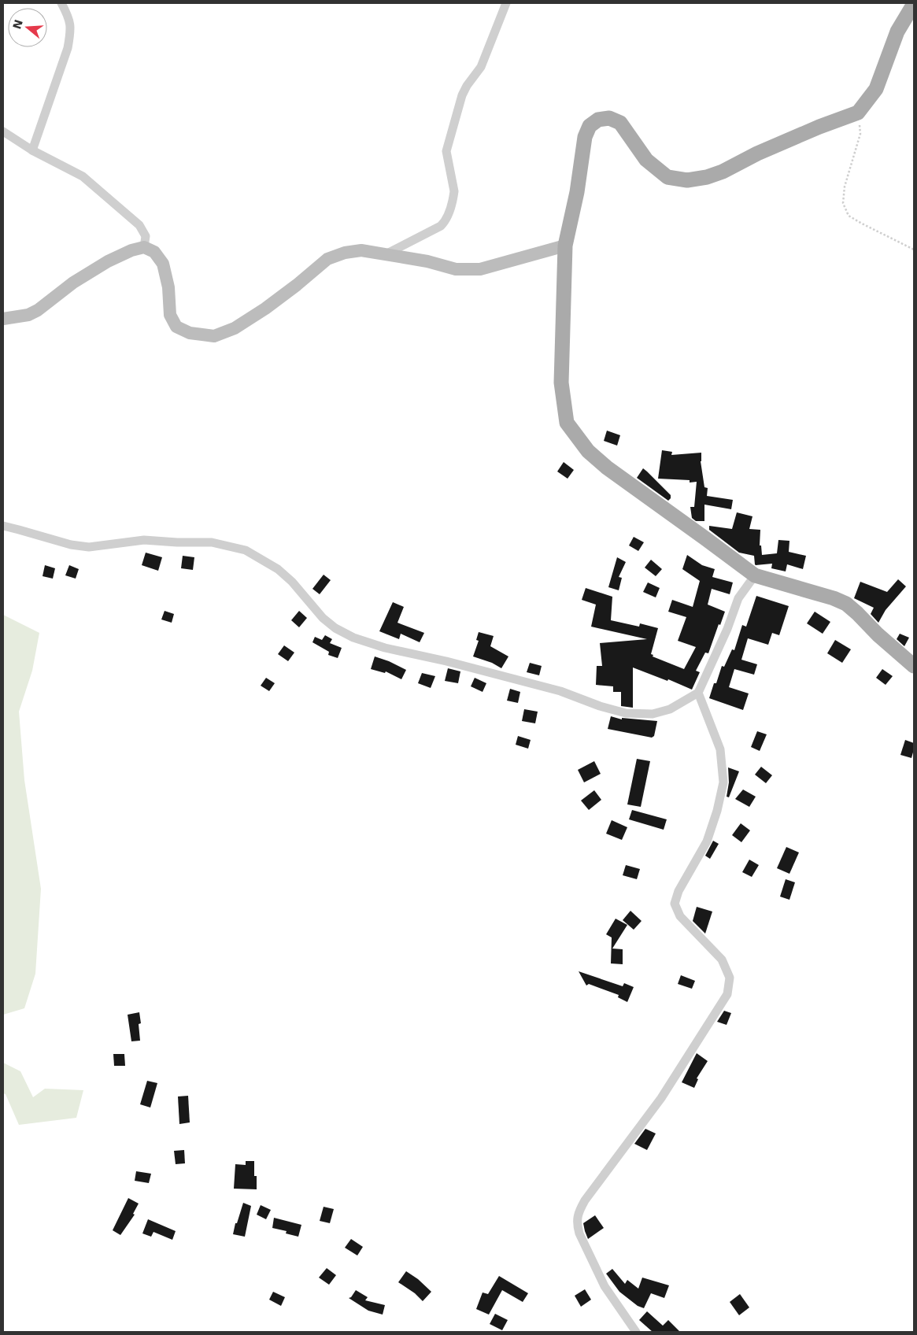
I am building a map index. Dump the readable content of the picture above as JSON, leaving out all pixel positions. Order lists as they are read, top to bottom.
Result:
{
  "north": "left"
}
